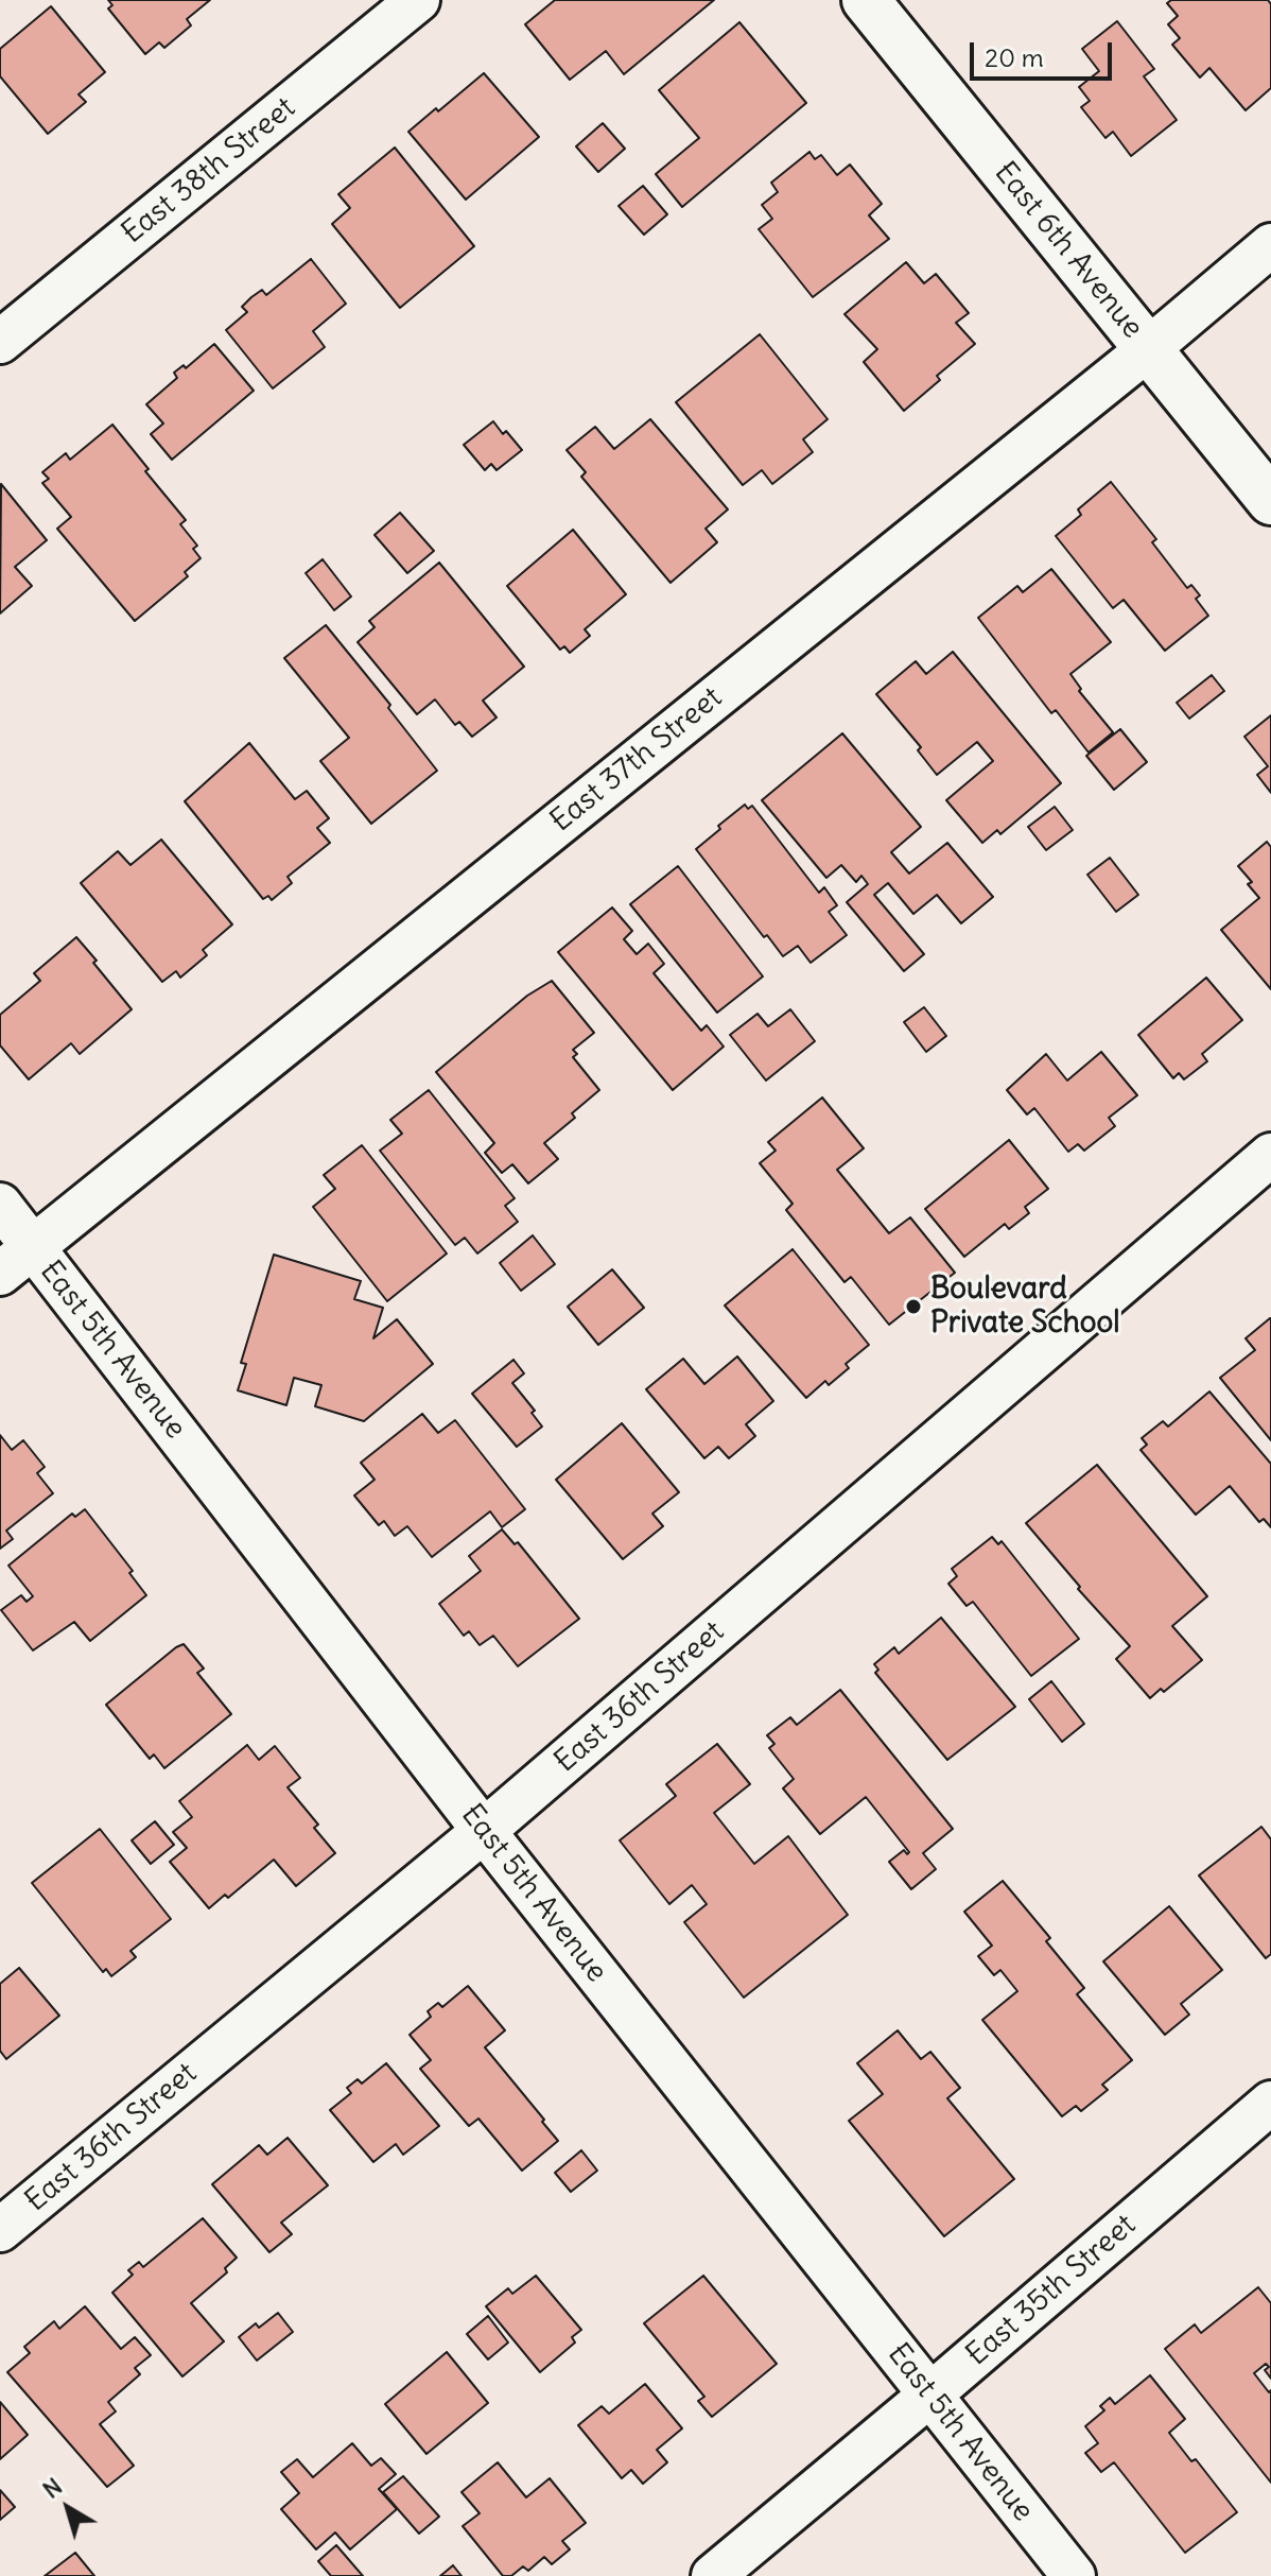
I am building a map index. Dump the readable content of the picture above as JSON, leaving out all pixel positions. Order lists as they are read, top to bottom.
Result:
{
  "streets": {
    "street": [
      "East 38th Street",
      "East 6th Avenue",
      "East 37th Street",
      "East 5th Avenue",
      "East 36th Street",
      "East 35th Street"
    ]
  },
  "crossings": [
    ["East 6th Avenue", "East 37th Street"],
    ["East 37th Street", "East 5th Avenue"],
    ["East 5th Avenue", "East 36th Street"],
    ["East 5th Avenue", "East 35th Street"]
  ],
  "places": ["Boulevard Private School"],
  "scale_bar": "20 m",
  "north": "top left"
}
